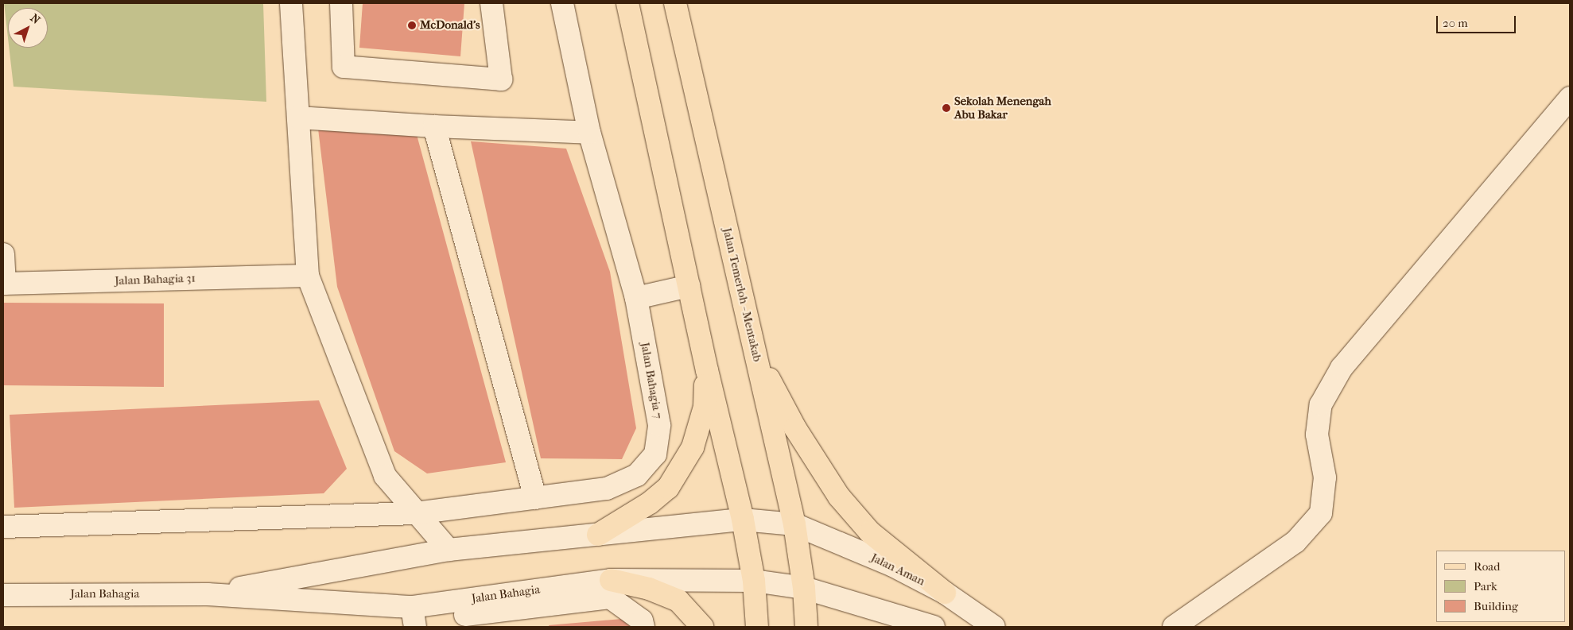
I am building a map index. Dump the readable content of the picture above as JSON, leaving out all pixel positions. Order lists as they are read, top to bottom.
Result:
{
  "streets": {
    "main road": ["Jalan Temerloh - Mentakab"],
    "street": [
      "Jalan Bahagia 31",
      "Jalan Bahagia 7",
      "Jalan Aman",
      "Jalan Bahagia"
    ]
  },
  "crossings": [
    ["Jalan Temerloh - Mentakab", "Jalan Aman"],
    ["Jalan Temerloh - Mentakab", "Jalan Bahagia"],
    ["Jalan Aman", "Jalan Bahagia"]
  ],
  "places": ["McDonald's", "Sekolah Menengah Abu Bakar"],
  "legend": ["Road", "Park", "Building"],
  "scale_bar": "20 m",
  "north": "top right"
}
